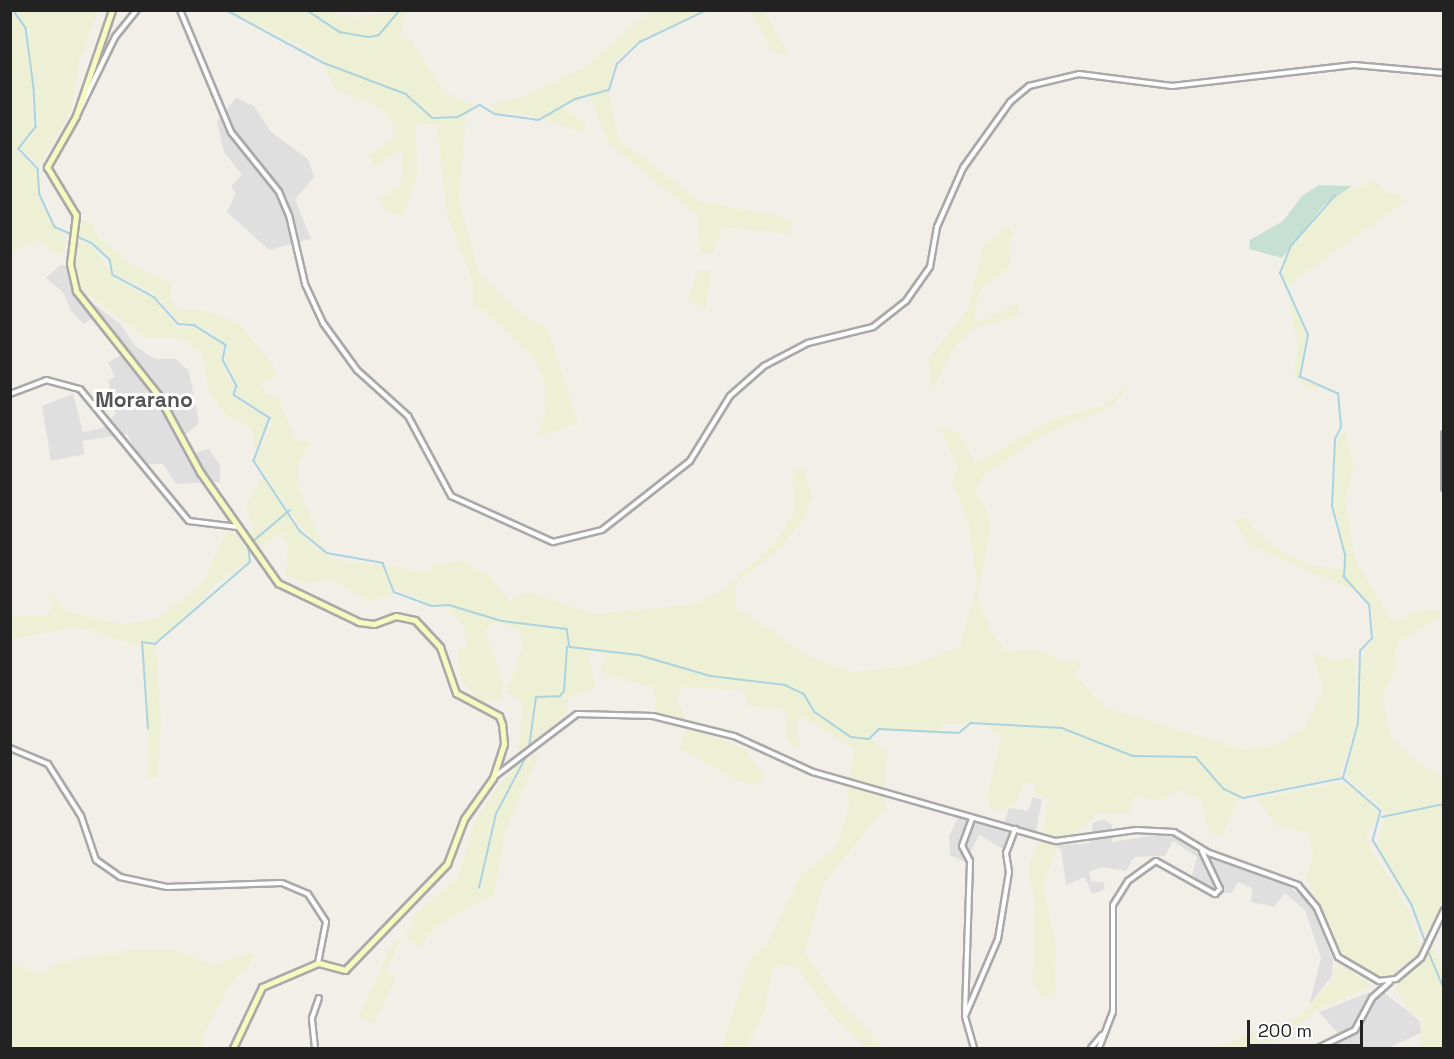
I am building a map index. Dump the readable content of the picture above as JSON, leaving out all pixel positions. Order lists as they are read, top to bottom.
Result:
{
  "districts": ["Morarano"],
  "scale_bar": "200 m"
}
